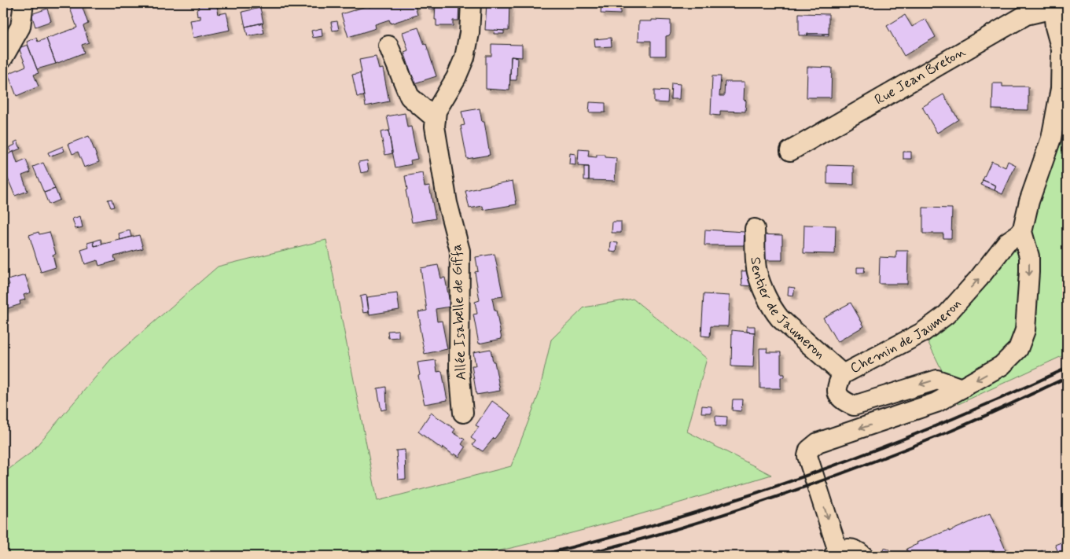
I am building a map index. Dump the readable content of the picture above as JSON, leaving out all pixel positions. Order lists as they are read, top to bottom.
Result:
{
  "streets": {
    "street": [
      "Rue Jean Breton",
      "Sentier de Jaumeron",
      "Allée Isabelle de Giffa",
      "Chemin de Jaumeron"
    ]
  },
  "crossings": [
    ["Sentier de Jaumeron", "Chemin de Jaumeron"]
  ]
}
